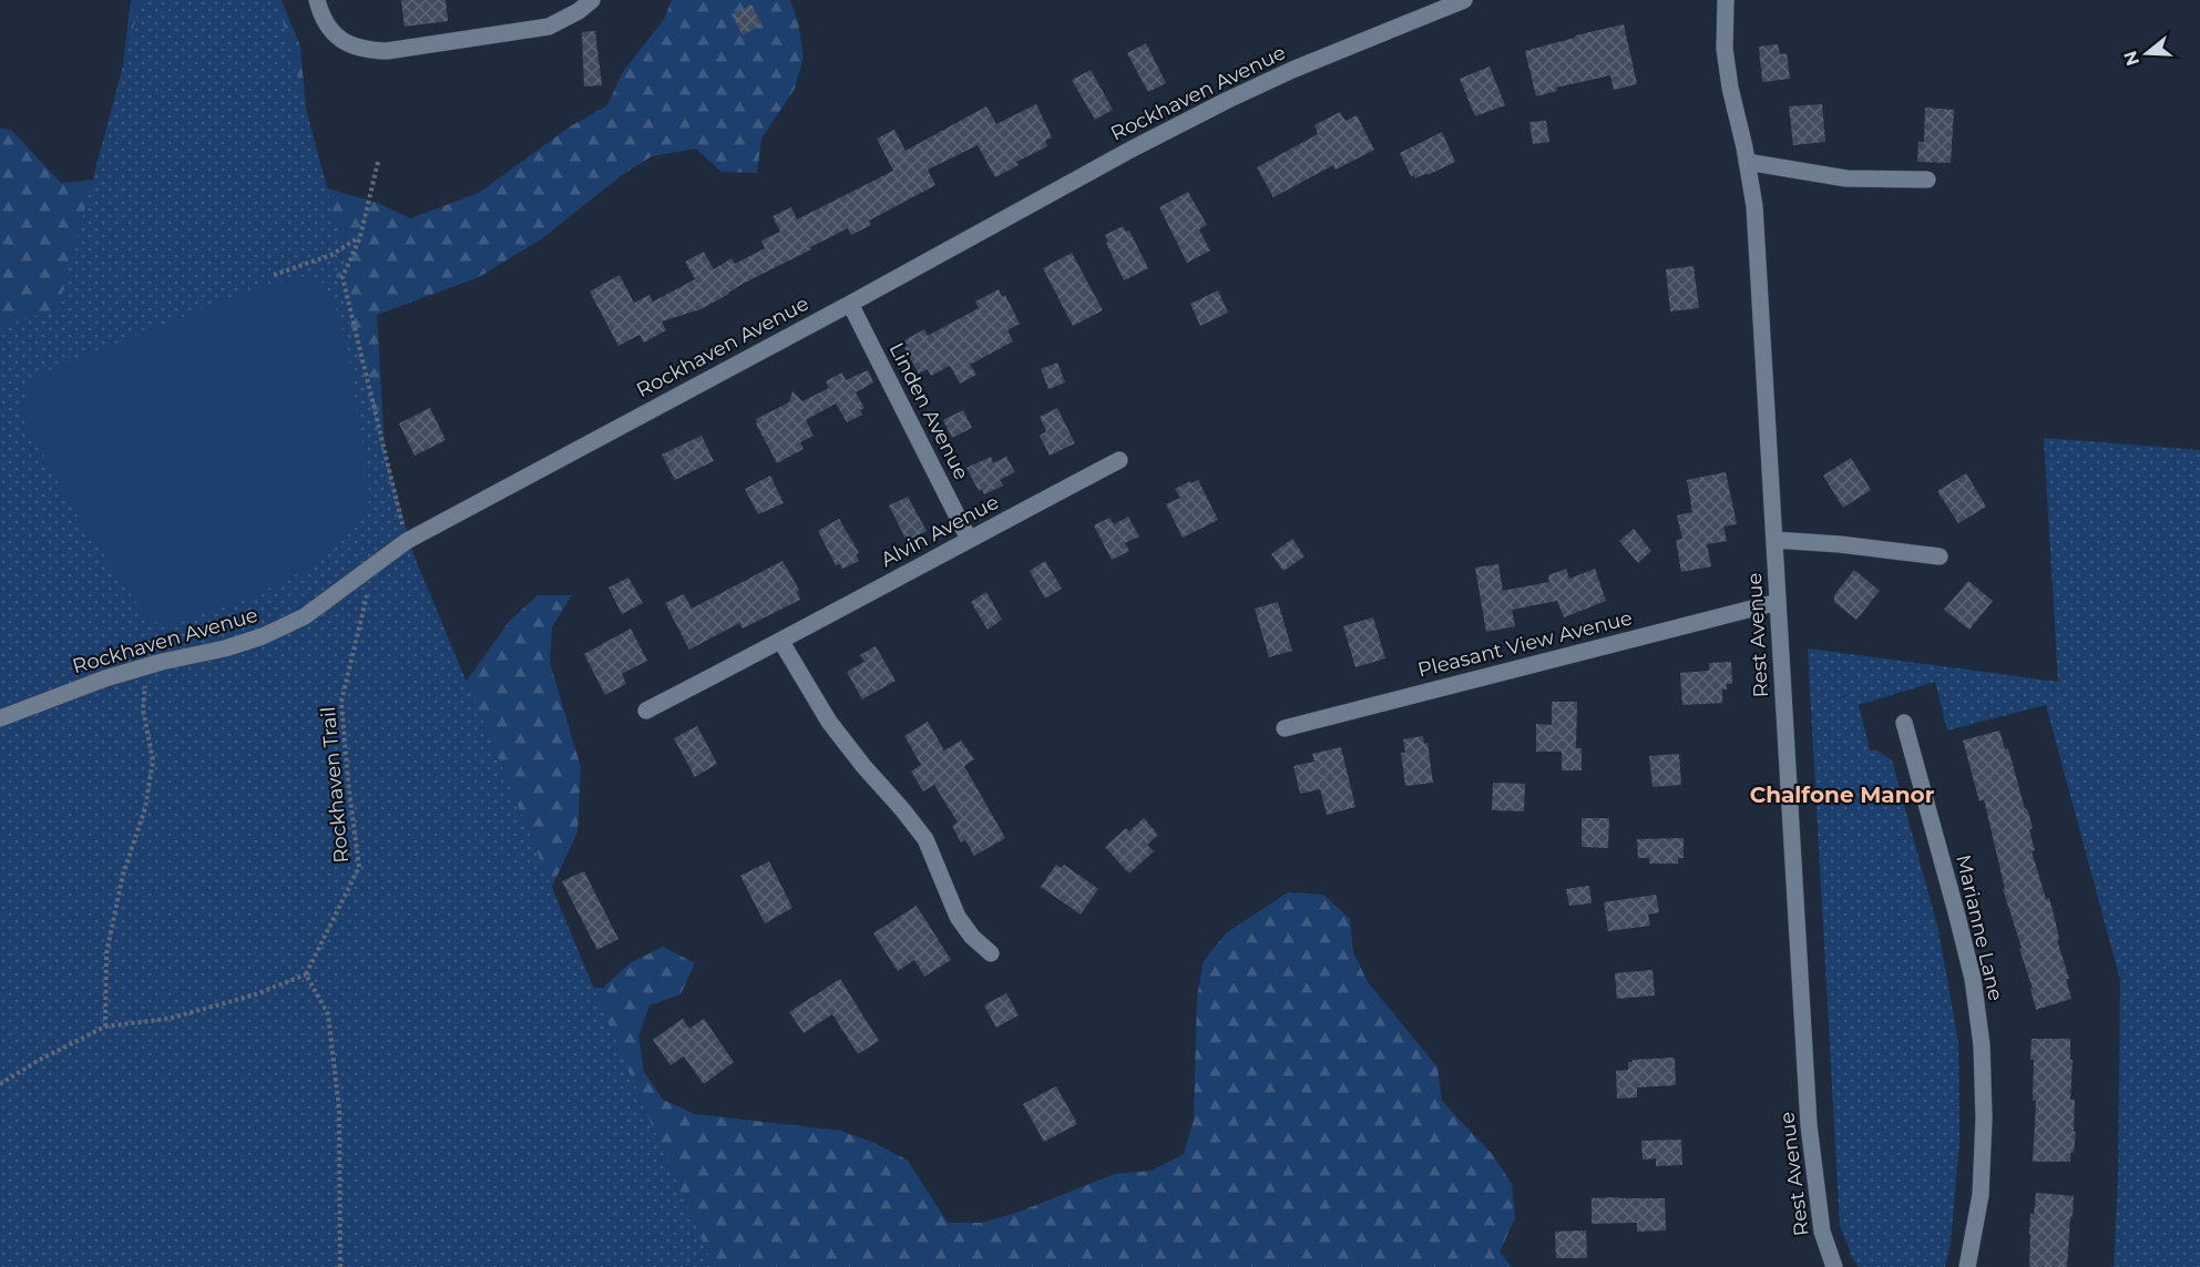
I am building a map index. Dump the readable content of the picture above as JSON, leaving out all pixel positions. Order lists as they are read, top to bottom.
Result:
{
  "streets": {
    "street": [
      "Rockhaven Avenue",
      "Linden Avenue",
      "Alvin Avenue",
      "Rest Avenue",
      "Pleasant View Avenue",
      "Marianne Lane"
    ],
    "path": ["Rockhaven Trail"]
  },
  "crossings": [
    ["Rockhaven Avenue", "Linden Avenue"],
    ["Rockhaven Avenue", "Rockhaven Trail"],
    ["Linden Avenue", "Alvin Avenue"],
    ["Rest Avenue", "Pleasant View Avenue"]
  ],
  "districts": ["Chalfone Manor"],
  "north": "left"
}
